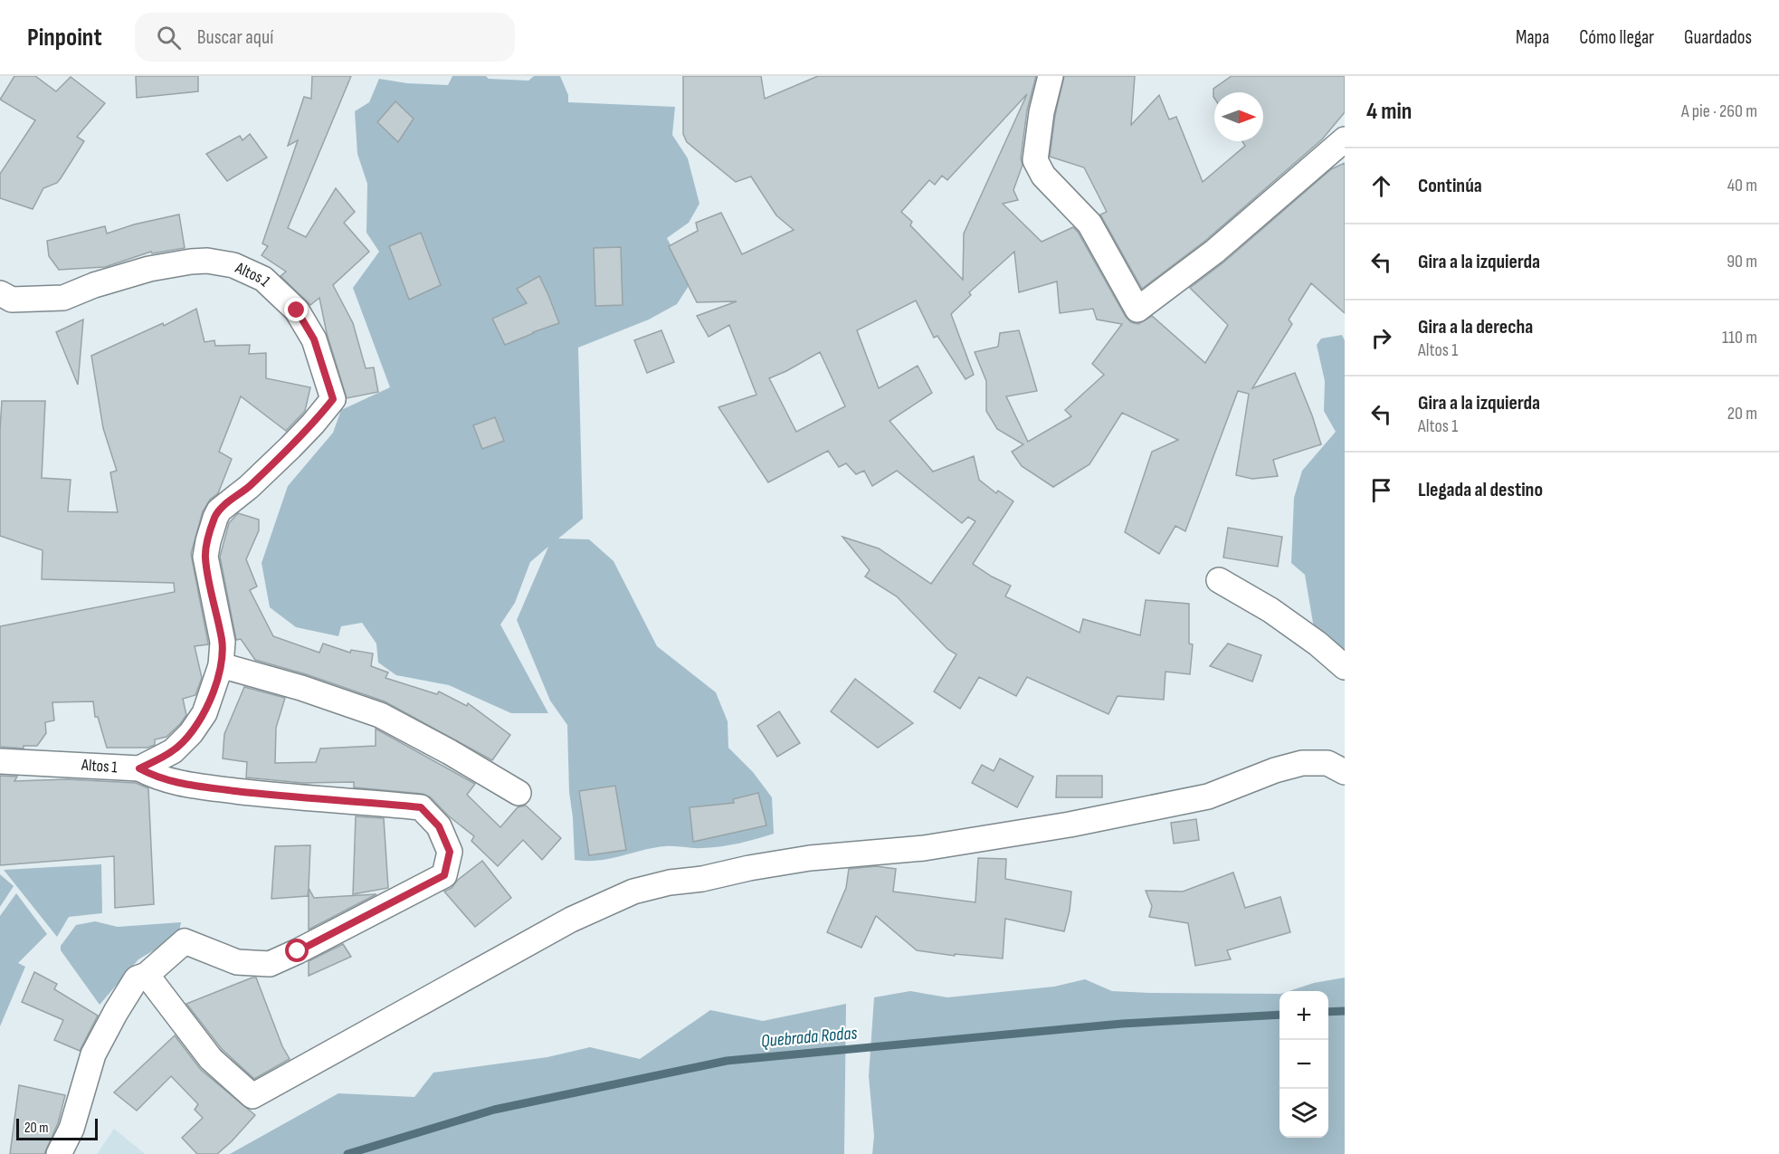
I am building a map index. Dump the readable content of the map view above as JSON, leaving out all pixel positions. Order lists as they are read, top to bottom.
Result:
{
  "streets": {
    "street": ["Altos 1"]
  },
  "water": ["Quebrada Rodas"],
  "scale_bar": "20 m",
  "north": "right",
  "page": {
    "header": "Pinpoint",
    "search": "Buscar aquí",
    "nav": ["Mapa", "Cómo llegar", "Guardados"],
    "heading": ["4 min", "A pie · 260 m"],
    "list": [
      ["Continúa", "40 m"],
      ["Gira a la izquierda", "90 m"],
      ["Gira a la derecha", "Altos 1", "110 m"],
      ["Gira a la izquierda", "Altos 1", "20 m"],
      "Llegada al destino"
    ],
    "map_buttons": ["+", "−"],
    "scale": "20 m"
  }
}
